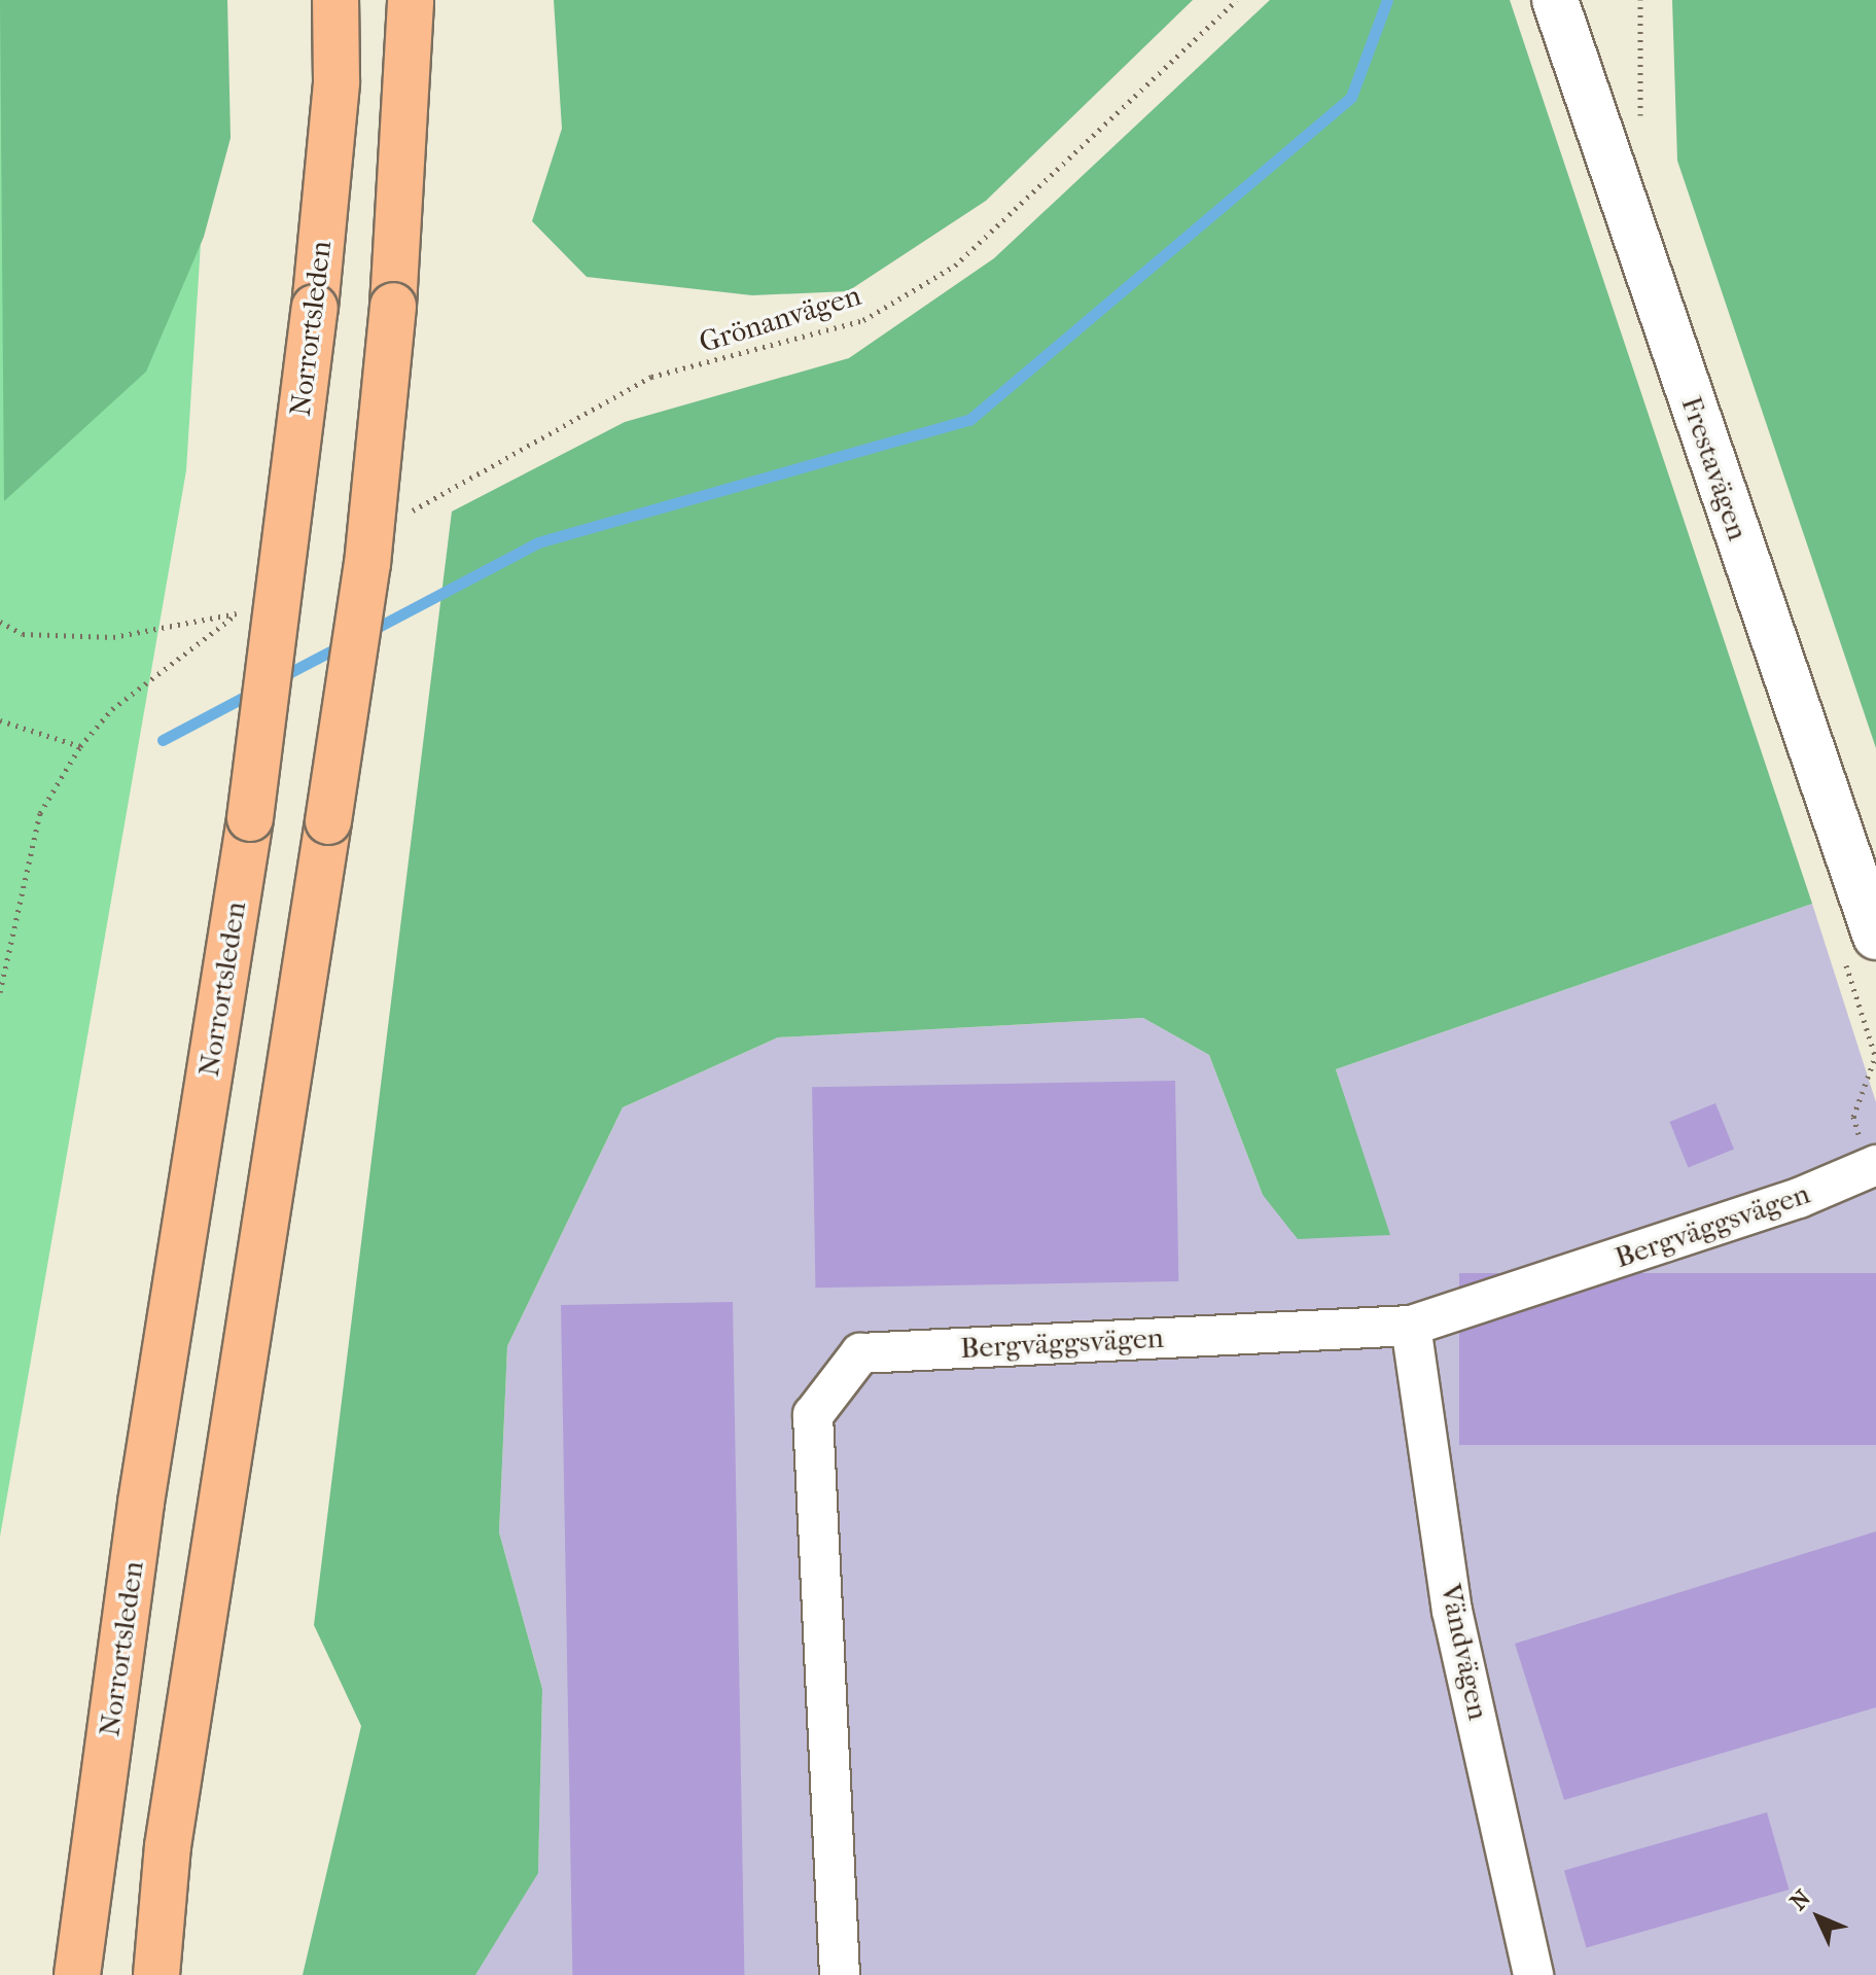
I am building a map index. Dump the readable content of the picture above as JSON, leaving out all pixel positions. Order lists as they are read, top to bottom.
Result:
{
  "streets": {
    "highway": ["Norrortsleden"],
    "street": ["Frestavägen", "Bergväggsvägen", "Vändvägen"],
    "path": ["Grönanvägen"]
  },
  "crossings": [
    ["Bergväggsvägen", "Vändvägen"]
  ],
  "north": "top left"
}
